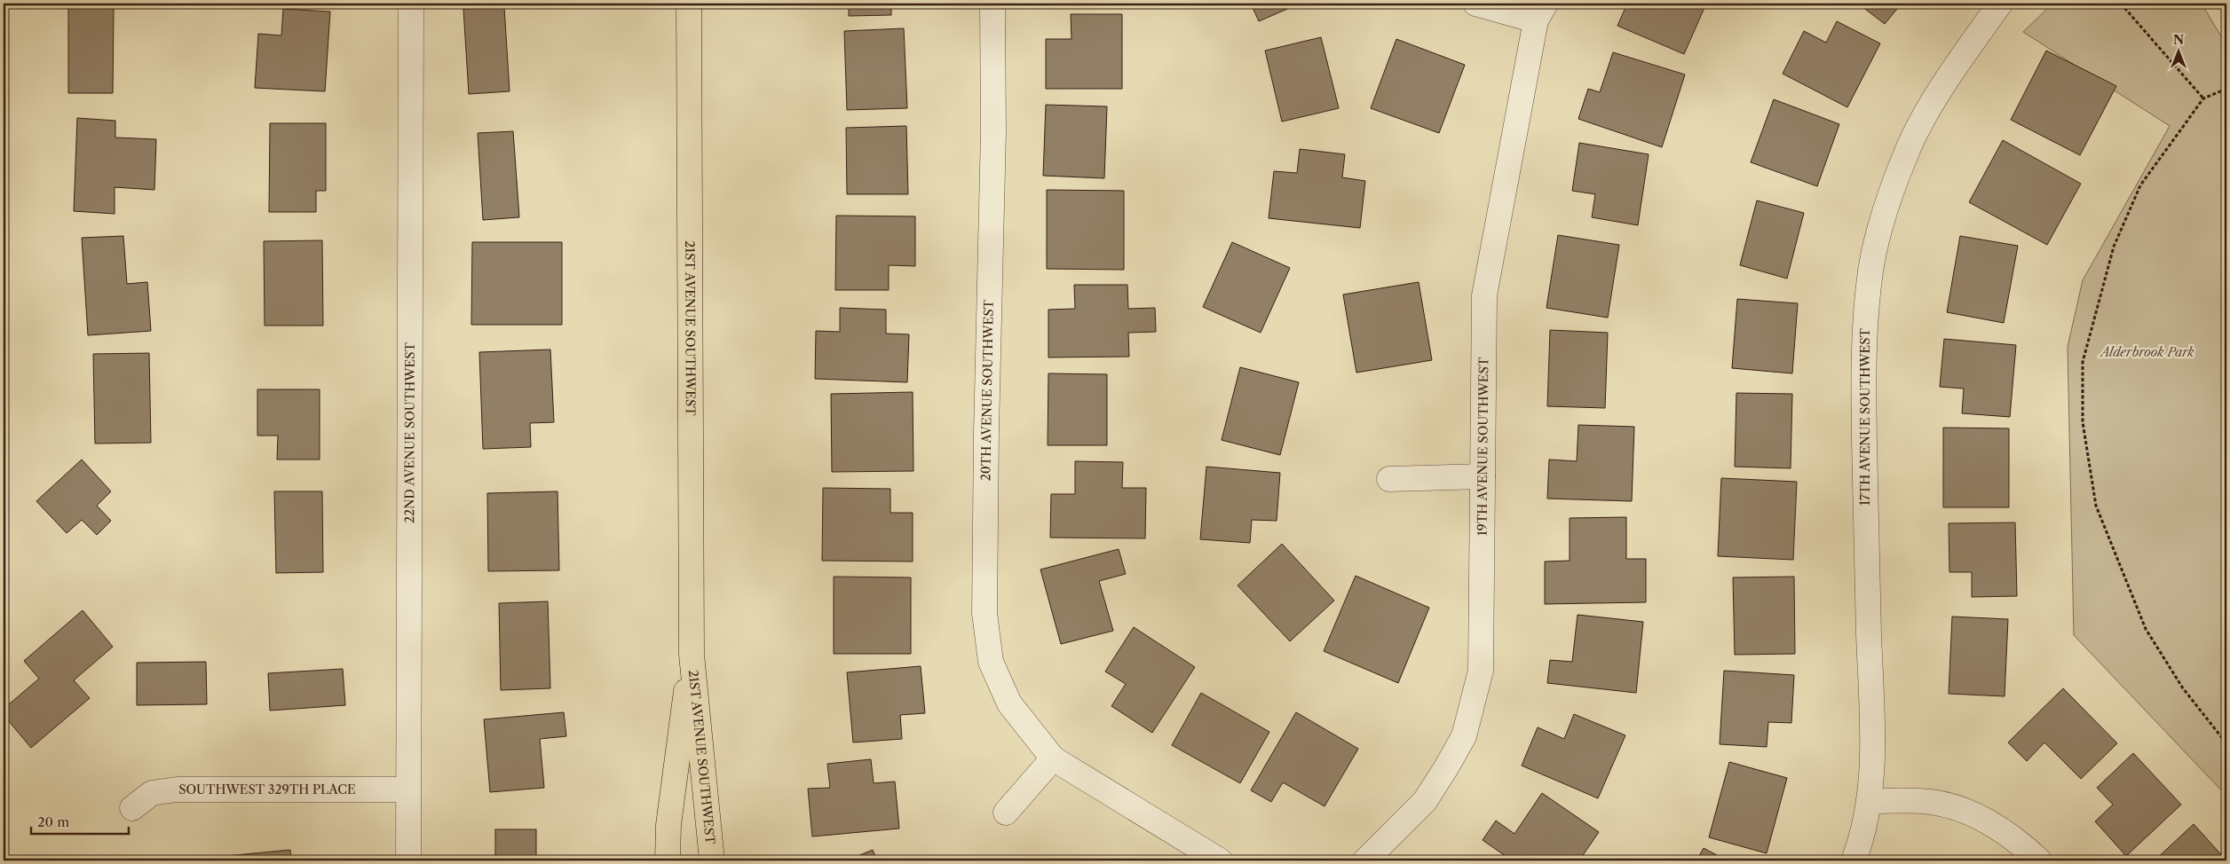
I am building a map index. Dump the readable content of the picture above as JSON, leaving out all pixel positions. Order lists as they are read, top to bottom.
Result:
{
  "streets": {
    "main road": ["21ST AVENUE SOUTHWEST"],
    "street": [
      "20TH AVENUE SOUTHWEST",
      "17TH AVENUE SOUTHWEST",
      "22ND AVENUE SOUTHWEST",
      "19TH AVENUE SOUTHWEST",
      "SOUTHWEST 329TH PLACE"
    ]
  },
  "crossings": [
    ["22ND AVENUE SOUTHWEST", "SOUTHWEST 329TH PLACE"]
  ],
  "parks": ["Alderbrook Park"],
  "scale_bar": "20 m",
  "north": "top"
}
